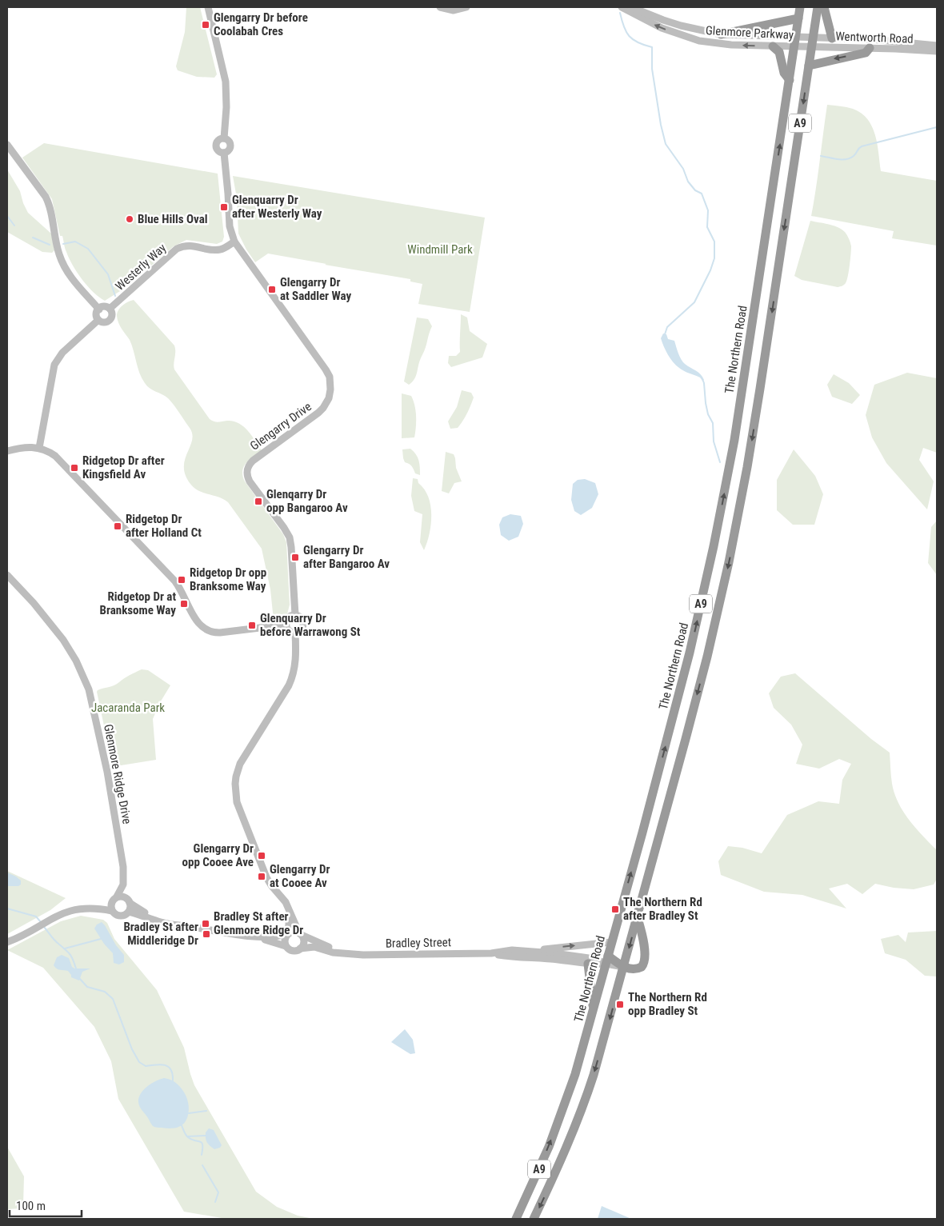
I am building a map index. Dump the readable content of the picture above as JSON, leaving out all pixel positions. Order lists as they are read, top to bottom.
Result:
{
  "streets": {
    "highway": ["A9", "The Northern Road"],
    "street": [
      "Glenmore Parkway",
      "Wentworth Road",
      "Westerly Way",
      "Glengarry Drive",
      "Glenmore Ridge Drive",
      "Bradley Street"
    ]
  },
  "crossings": [
    ["Glenmore Parkway", "Wentworth Road"],
    ["Glenmore Parkway", "A9"],
    ["Glenmore Parkway", "The Northern Road"],
    ["Wentworth Road", "A9"],
    ["Westerly Way", "Glengarry Drive"],
    ["The Northern Road", "Bradley Street"]
  ],
  "parks": ["Windmill Park", "Jacaranda Park"],
  "places": {
    "transit": [
      "Glengarry Dr before Coolabah Cres",
      "Glenquarry Dr after Westerly Way",
      "Glengarry Dr at Saddler Way",
      "Ridgetop Dr after Kingsfield Av",
      "Glenqarry Dr opp Bangaroo Av",
      "Ridgetop Dr after Holland Ct",
      "Glengarry Dr after Bangaroo Av",
      "Ridgetop Dr opp Branksome Way",
      "Ridgetop Dr at Branksome Way",
      "Glenquarry Dr before Warrawong St",
      "Glengarry Dr opp Cooee Ave",
      "Glengarry Dr at Cooee Av",
      "The Northern Rd after Bradley St",
      "Bradley St after Glenmore Ridge Dr",
      "Bradley St after Middleridge Dr",
      "The Northern Rd opp Bradley St"
    ],
    "other": ["Blue Hills Oval"]
  },
  "scale_bar": "100 m"
}
